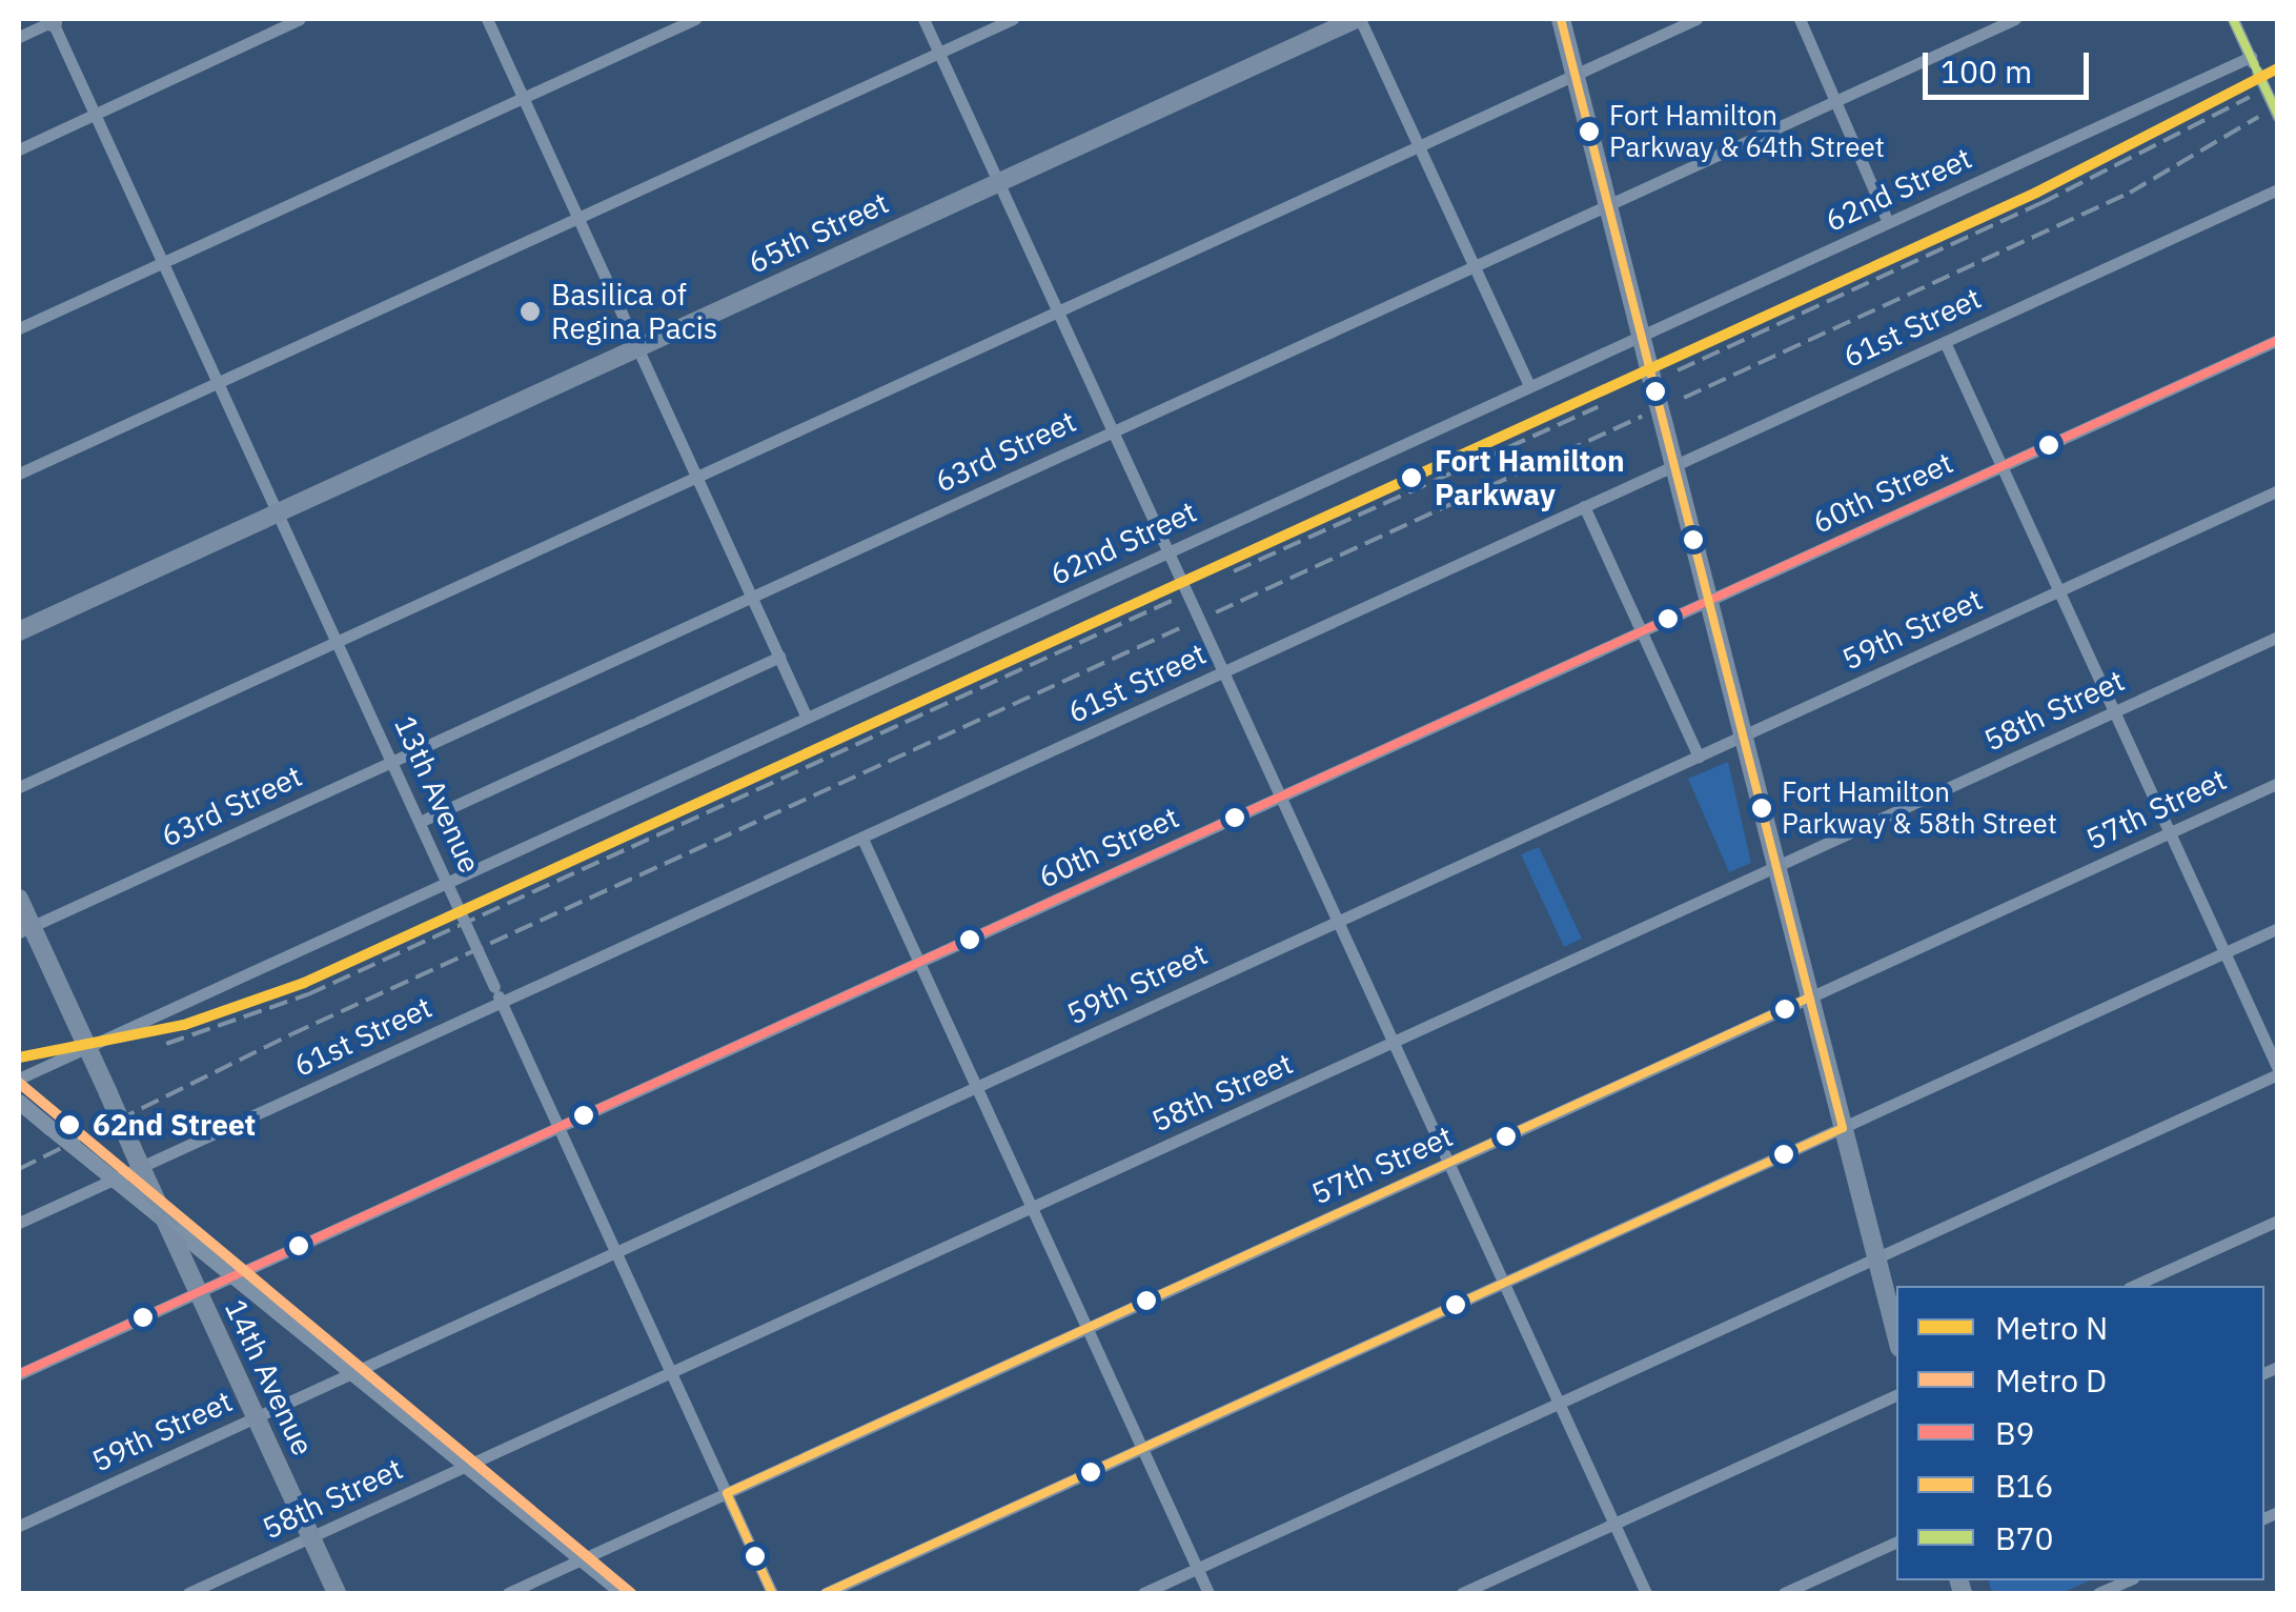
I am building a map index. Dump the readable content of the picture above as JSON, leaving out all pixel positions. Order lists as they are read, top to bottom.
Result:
{
  "streets": {
    "main road": ["65th Street", "14th Avenue"],
    "street": [
      "62nd Street",
      "61st Street",
      "63rd Street",
      "60th Street",
      "59th Street",
      "58th Street",
      "13th Avenue",
      "57th Street"
    ]
  },
  "crossings": [
    ["62nd Street", "13th Avenue"],
    ["62nd Street", "14th Avenue"],
    ["65th Street", "13th Avenue"],
    ["61st Street", "13th Avenue"],
    ["61st Street", "14th Avenue"],
    ["63rd Street", "13th Avenue"],
    ["63rd Street", "14th Avenue"],
    ["60th Street", "13th Avenue"],
    ["60th Street", "14th Avenue"],
    ["59th Street", "13th Avenue"],
    ["59th Street", "14th Avenue"],
    ["58th Street", "13th Avenue"],
    ["58th Street", "14th Avenue"],
    ["13th Avenue", "57th Street"]
  ],
  "places": [
    "Fort Hamilton Parkway & 64th Street",
    "Basilica of Regina Pacis",
    "Fort Hamilton Parkway",
    "Fort Hamilton Parkway & 58th Street",
    "62nd Street"
  ],
  "lines": [
    "transit line B16",
    "transit line B70",
    "metro line N",
    "transit line B9",
    "metro line D"
  ],
  "legend": [
    "Metro N",
    "Metro D",
    "B9",
    "B16",
    "B70"
  ],
  "scale_bar": "100 m"
}
